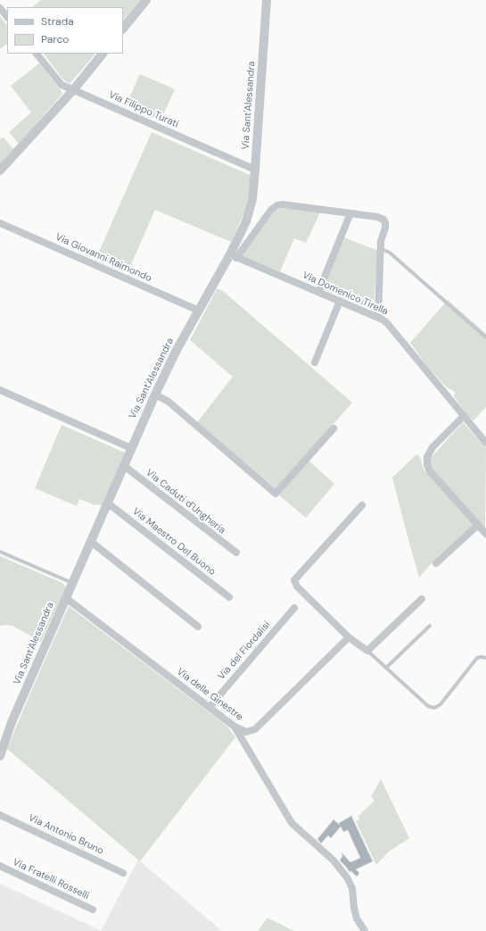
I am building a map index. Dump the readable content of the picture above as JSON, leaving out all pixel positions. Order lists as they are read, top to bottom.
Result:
{
  "streets": {
    "street": [
      "Via Sant'Alessandra",
      "Via Filippo Turati",
      "Via Giovanni Raimondo",
      "Via Domenico Tirella",
      "Via Caduti d'Ungheria",
      "Via Maestro Del Buono",
      "Via dei Fiordalisi",
      "Via delle Ginestre",
      "Via Antonio Bruno",
      "Via Fratelli Rosselli"
    ]
  },
  "crossings": [
    ["Via Sant'Alessandra", "Via Filippo Turati"],
    ["Via Sant'Alessandra", "Via Giovanni Raimondo"],
    ["Via Sant'Alessandra", "Via Domenico Tirella"],
    ["Via Sant'Alessandra", "Via Caduti d'Ungheria"],
    ["Via Sant'Alessandra", "Via Maestro Del Buono"],
    ["Via Sant'Alessandra", "Via delle Ginestre"],
    ["Via dei Fiordalisi", "Via delle Ginestre"]
  ],
  "legend": ["Strada", "Parco"]
}
